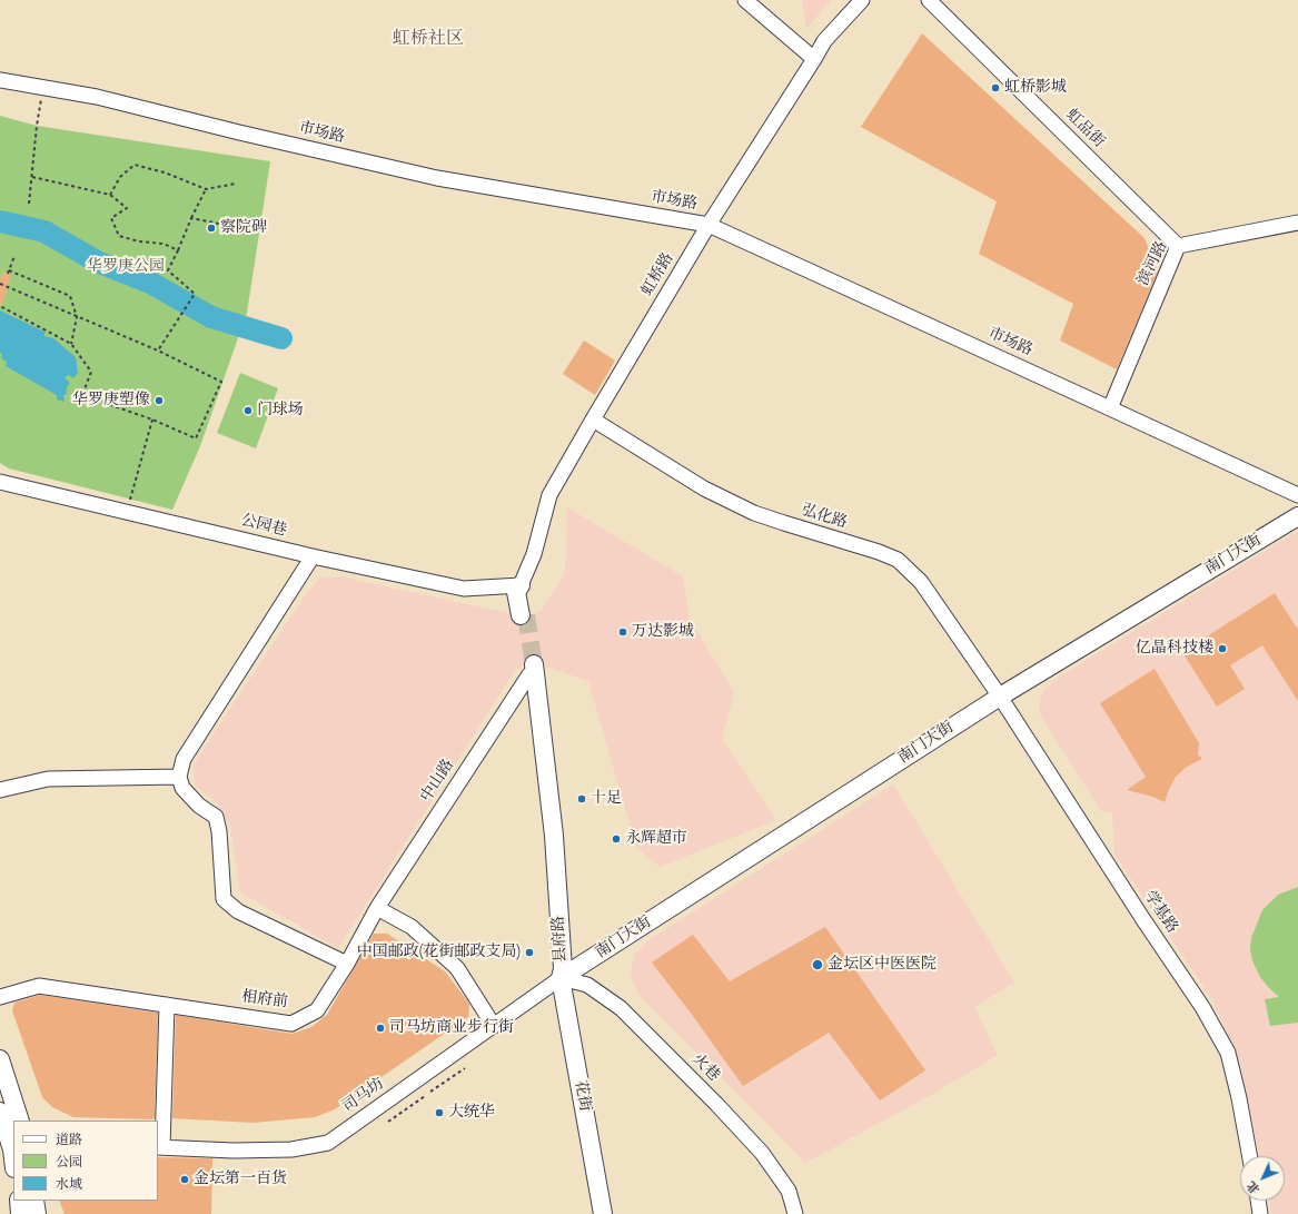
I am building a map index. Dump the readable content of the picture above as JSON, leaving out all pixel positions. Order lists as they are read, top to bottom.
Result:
{
  "streets": {
    "main road": ["南门大街", "县府路", "花街"],
    "street": [
      "虹品街",
      "市场路",
      "滨河路",
      "虹桥路",
      "弘化路",
      "公园巷",
      "中山路",
      "学基路",
      "相府前",
      "火巷",
      "司马坊"
    ]
  },
  "crossings": [
    ["虹品街", "滨河路"],
    ["市场路", "滨河路"],
    ["市场路", "虹桥路"],
    ["虹桥路", "弘化路"],
    ["虹桥路", "公园巷"],
    ["弘化路", "南门大街"],
    ["弘化路", "学基路"],
    ["南门大街", "学基路"],
    ["南门大街", "县府路"],
    ["南门大街", "火巷"],
    ["南门大街", "司马坊"],
    ["南门大街", "花街"],
    ["中山路", "县府路"],
    ["中山路", "相府前"],
    ["县府路", "火巷"],
    ["县府路", "司马坊"],
    ["县府路", "花街"],
    ["火巷", "司马坊"],
    ["火巷", "花街"],
    ["司马坊", "花街"]
  ],
  "districts": ["虹桥社区"],
  "parks": ["华罗庚公园"],
  "places": [
    "虹桥影城",
    "察院碑",
    "华罗庚塑像",
    "门球场",
    "万达影城",
    "亿晶科技楼",
    "十足",
    "永辉超市",
    "中国邮政(花街邮政支局)",
    "金坛区中医医院",
    "司马坊商业步行街",
    "大统华",
    "金坛第一百货"
  ],
  "legend": ["道路", "公园", "水域"],
  "north": "bottom left"
}
